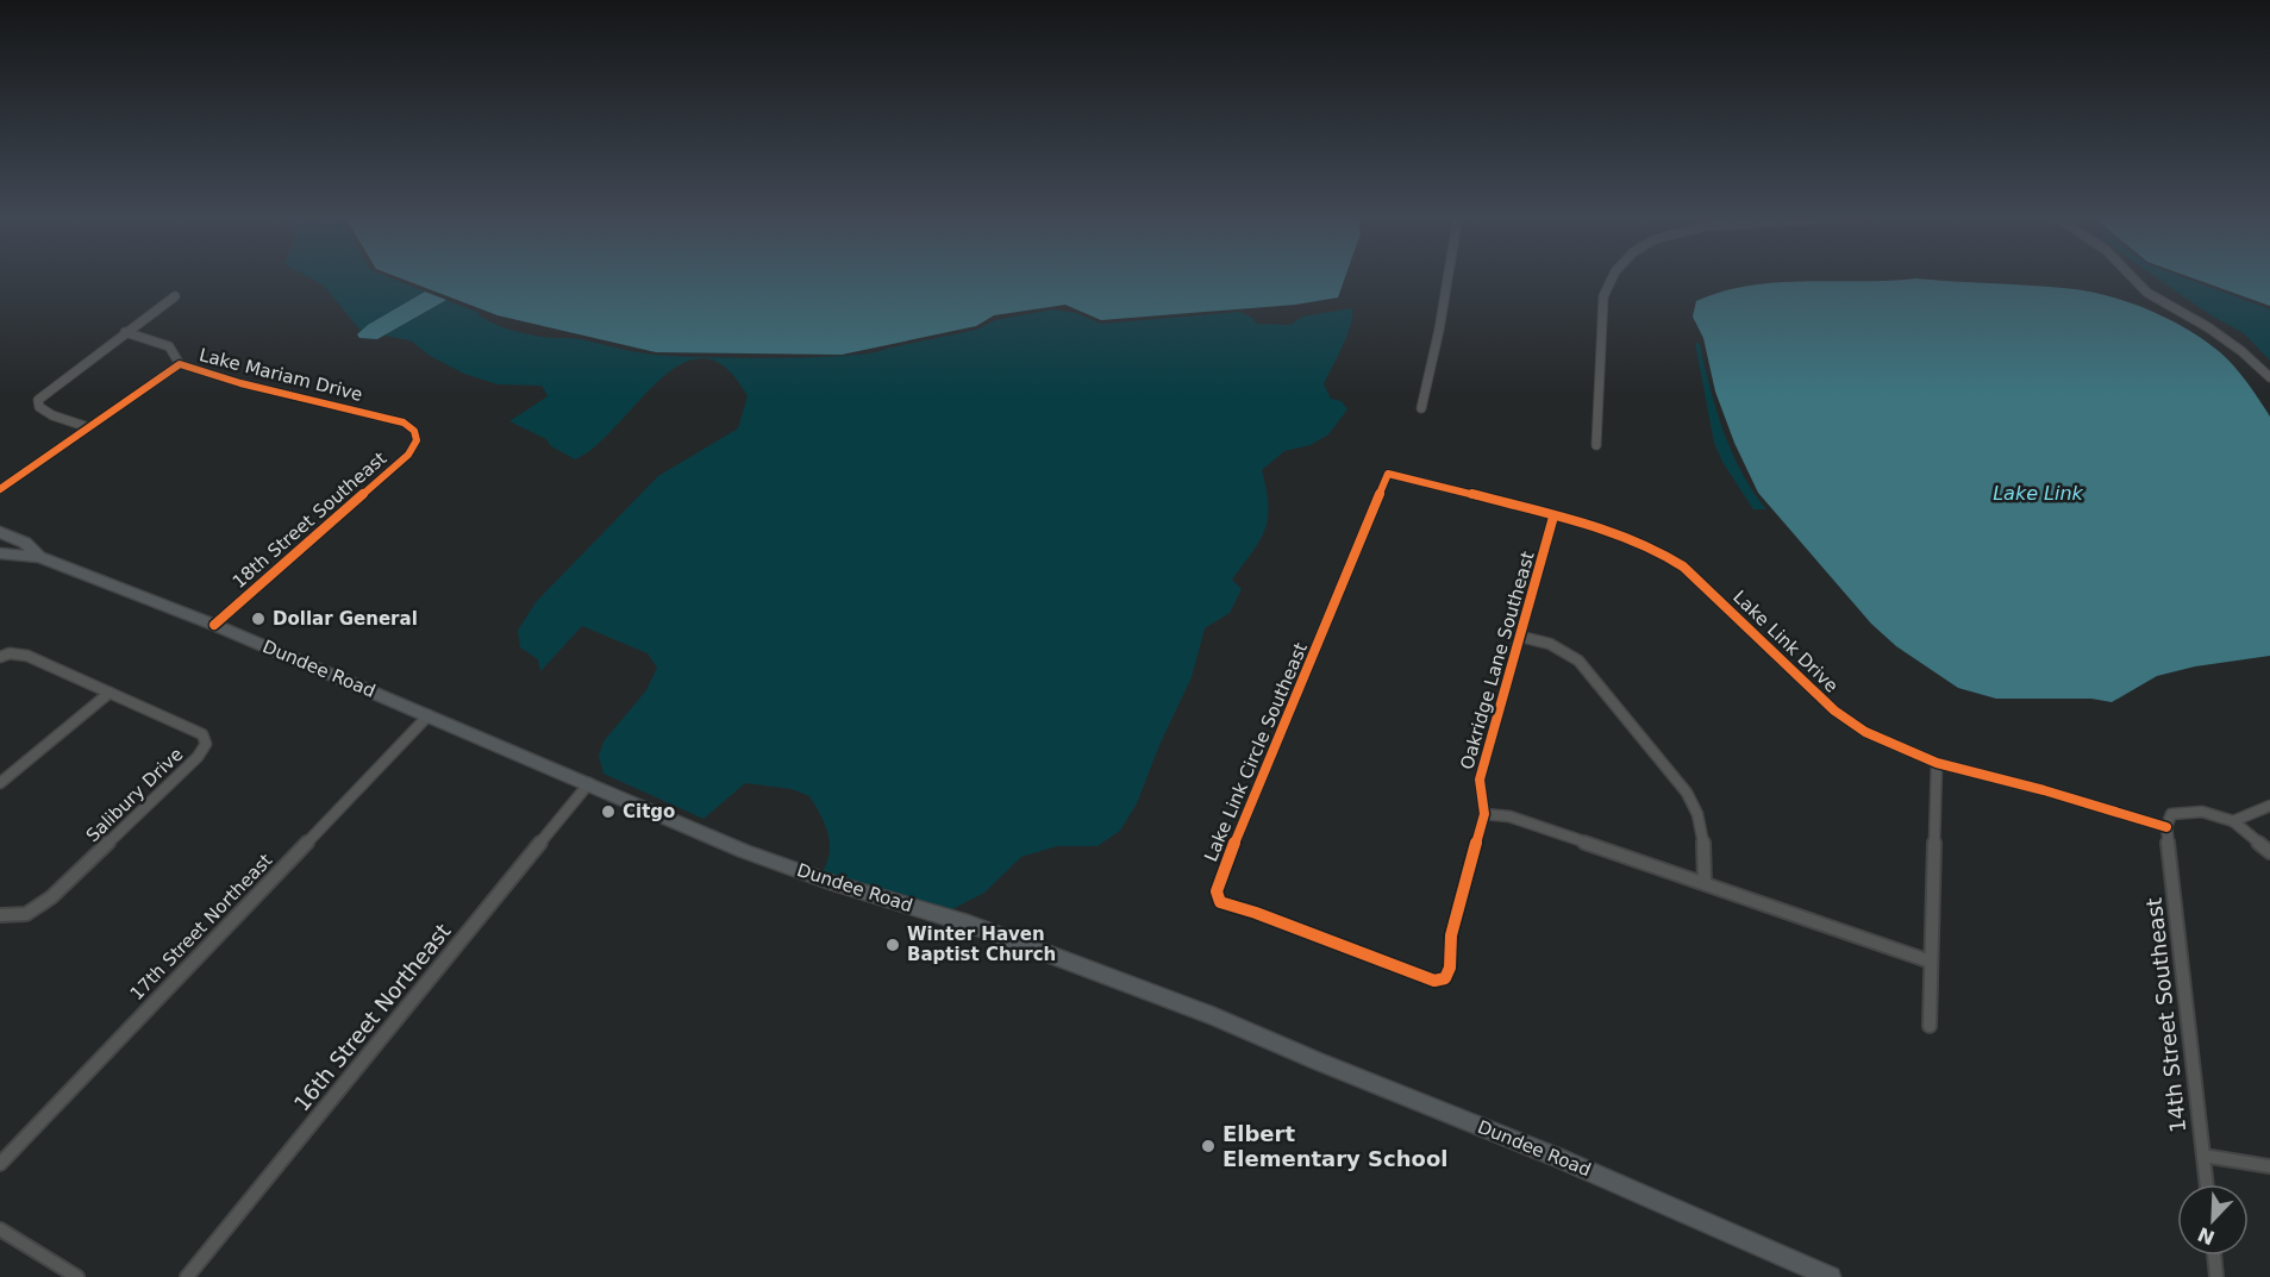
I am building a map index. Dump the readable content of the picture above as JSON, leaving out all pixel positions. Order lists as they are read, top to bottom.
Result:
{
  "streets": {
    "main road": ["Dundee Road"],
    "street": [
      "Lake Mariam Drive",
      "18th Street Southeast",
      "Lake Link Drive",
      "Oakridge Lane Southeast",
      "Lake Link Circle Southeast",
      "Salibury Drive",
      "17th Street Northeast",
      "14th Street Southeast",
      "16th Street Northeast"
    ]
  },
  "crossings": [
    ["Lake Mariam Drive", "18th Street Southeast"],
    ["18th Street Southeast", "Dundee Road"],
    ["Lake Link Drive", "Oakridge Lane Southeast"],
    ["Lake Link Drive", "Lake Link Circle Southeast"],
    ["Lake Link Drive", "14th Street Southeast"],
    ["Oakridge Lane Southeast", "Lake Link Circle Southeast"],
    ["Dundee Road", "17th Street Northeast"],
    ["Dundee Road", "16th Street Northeast"]
  ],
  "water": ["Lake Link"],
  "places": [
    "Dollar General",
    "Citgo",
    "Winter Haven Baptist Church",
    "Elbert Elementary School"
  ],
  "north": "bottom left"
}
